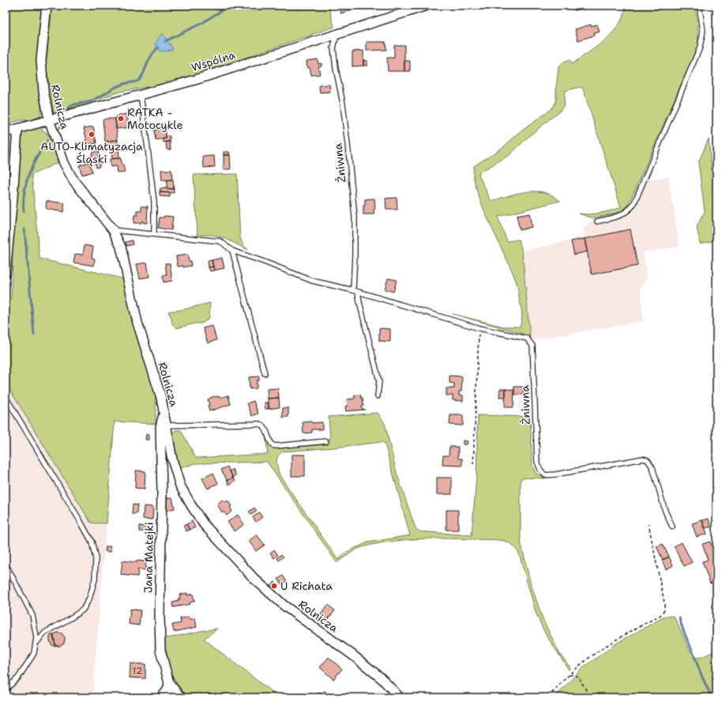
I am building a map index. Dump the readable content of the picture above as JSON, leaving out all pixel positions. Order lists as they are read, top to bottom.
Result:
{
  "streets": {
    "street": ["Wspólna", "Rolnicza", "Jana Matejki"],
    "lane": ["Żniwna"]
  },
  "crossings": [
    ["Wspólna", "Rolnicza"],
    ["Wspólna", "Żniwna"],
    ["Rolnicza", "Żniwna"],
    ["Rolnicza", "Jana Matejki"]
  ],
  "places": ["RATKA - Motocykle", "AUTO-Klimatyzacja Śląski", "U Richata"],
  "house_numbers": ["12"]
}
